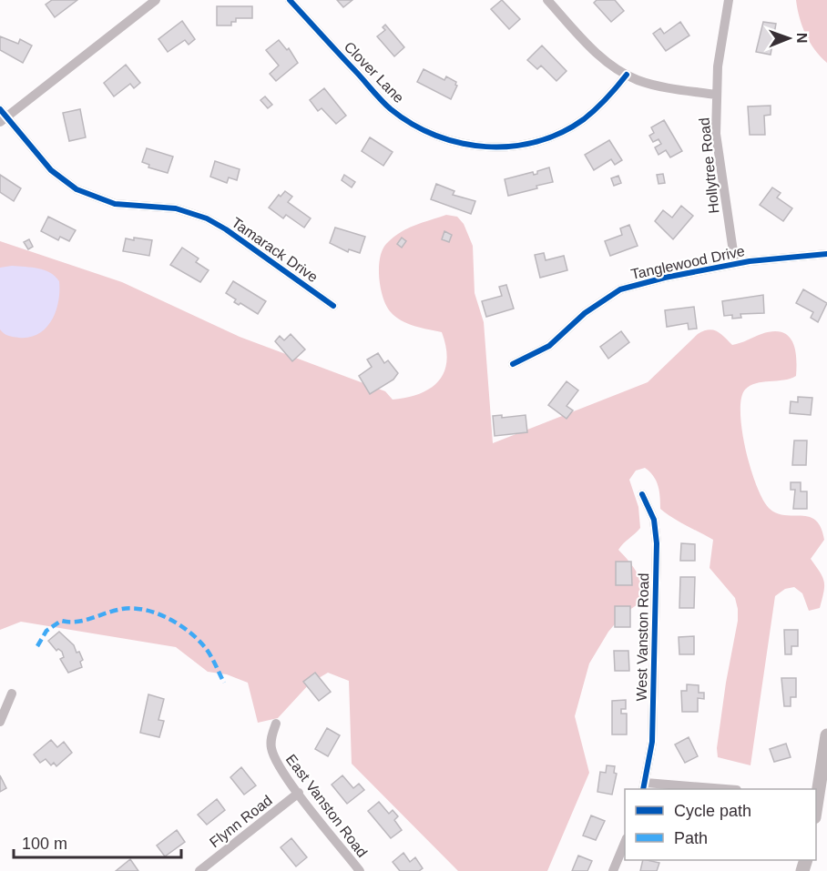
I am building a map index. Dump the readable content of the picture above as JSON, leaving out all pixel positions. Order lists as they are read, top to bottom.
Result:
{
  "streets": {
    "street": [
      "Clover Lane",
      "Hollytree Road",
      "Tamarack Drive",
      "Tanglewood Drive",
      "West Vanston Road",
      "East Vanston Road",
      "Flynn Road"
    ]
  },
  "crossings": [
    ["Hollytree Road", "Tanglewood Drive"],
    ["East Vanston Road", "Flynn Road"]
  ],
  "legend": ["Cycle path", "Path"],
  "scale_bar": "100 m",
  "north": "right"
}
